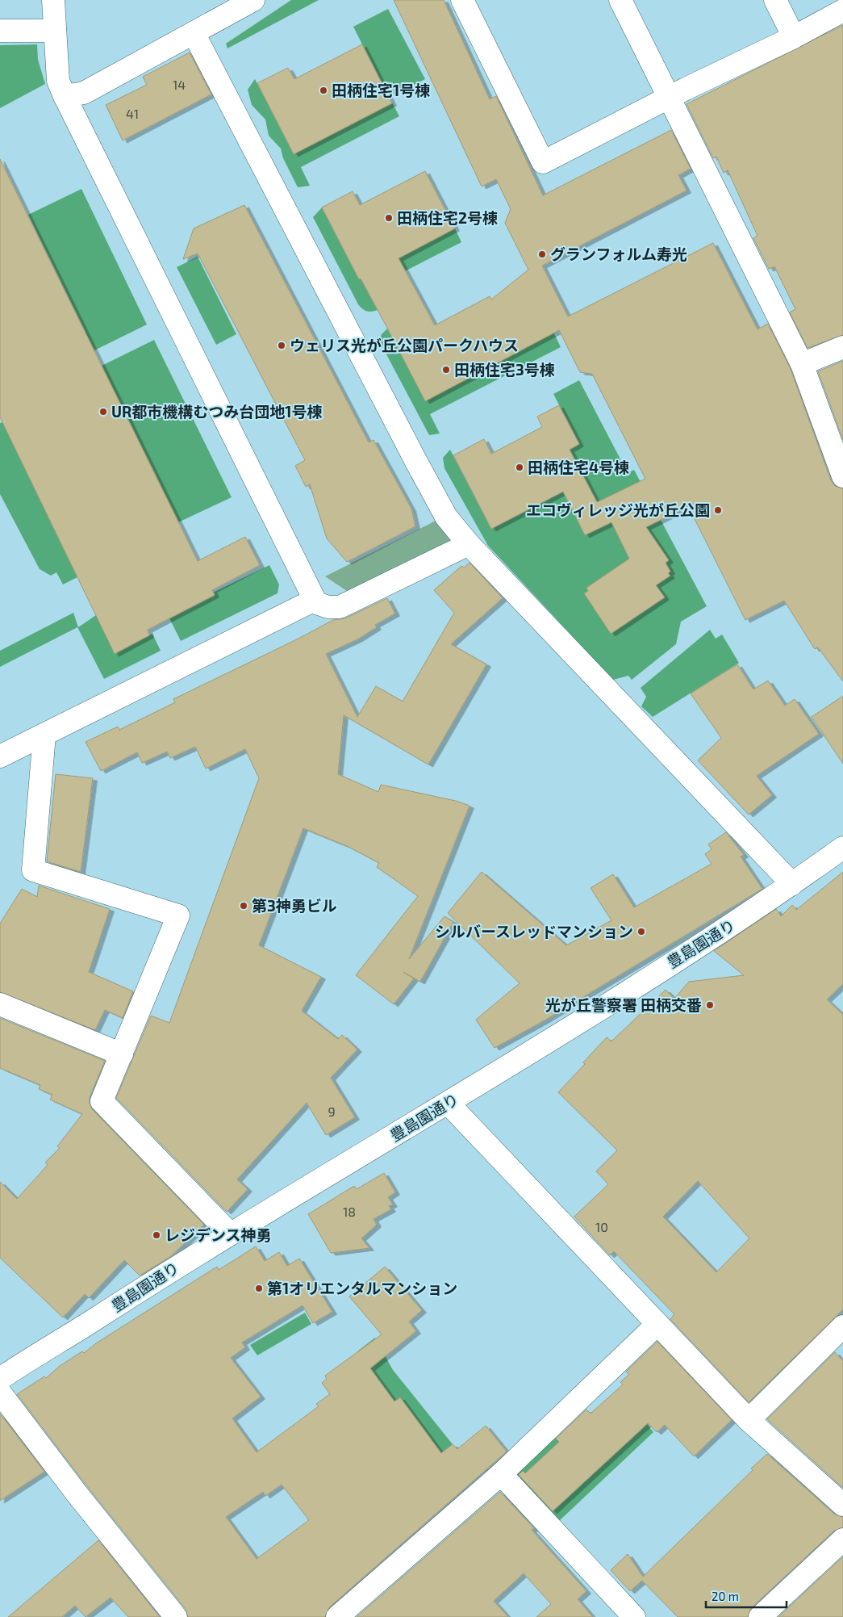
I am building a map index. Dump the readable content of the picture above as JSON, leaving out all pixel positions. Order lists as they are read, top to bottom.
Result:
{
  "streets": {
    "street": ["豊島園通り"]
  },
  "places": [
    "田柄住宅1号棟",
    "田柄住宅2号棟",
    "グランフォルム寿光",
    "ウェリス光が丘公園パークハウス",
    "田柄住宅3号棟",
    "UR都市機構むつみ台団地1号棟",
    "田柄住宅4号棟",
    "エコヴィレッジ光が丘公園",
    "第3神勇ビル",
    "シルバースレッドマンション",
    "光が丘警察署 田柄交番",
    "レジデンス神勇",
    "第1オリエンタルマンション"
  ],
  "house_numbers": [
    "14",
    "41",
    "9",
    "18",
    "10"
  ],
  "scale_bar": "20 m"
}
